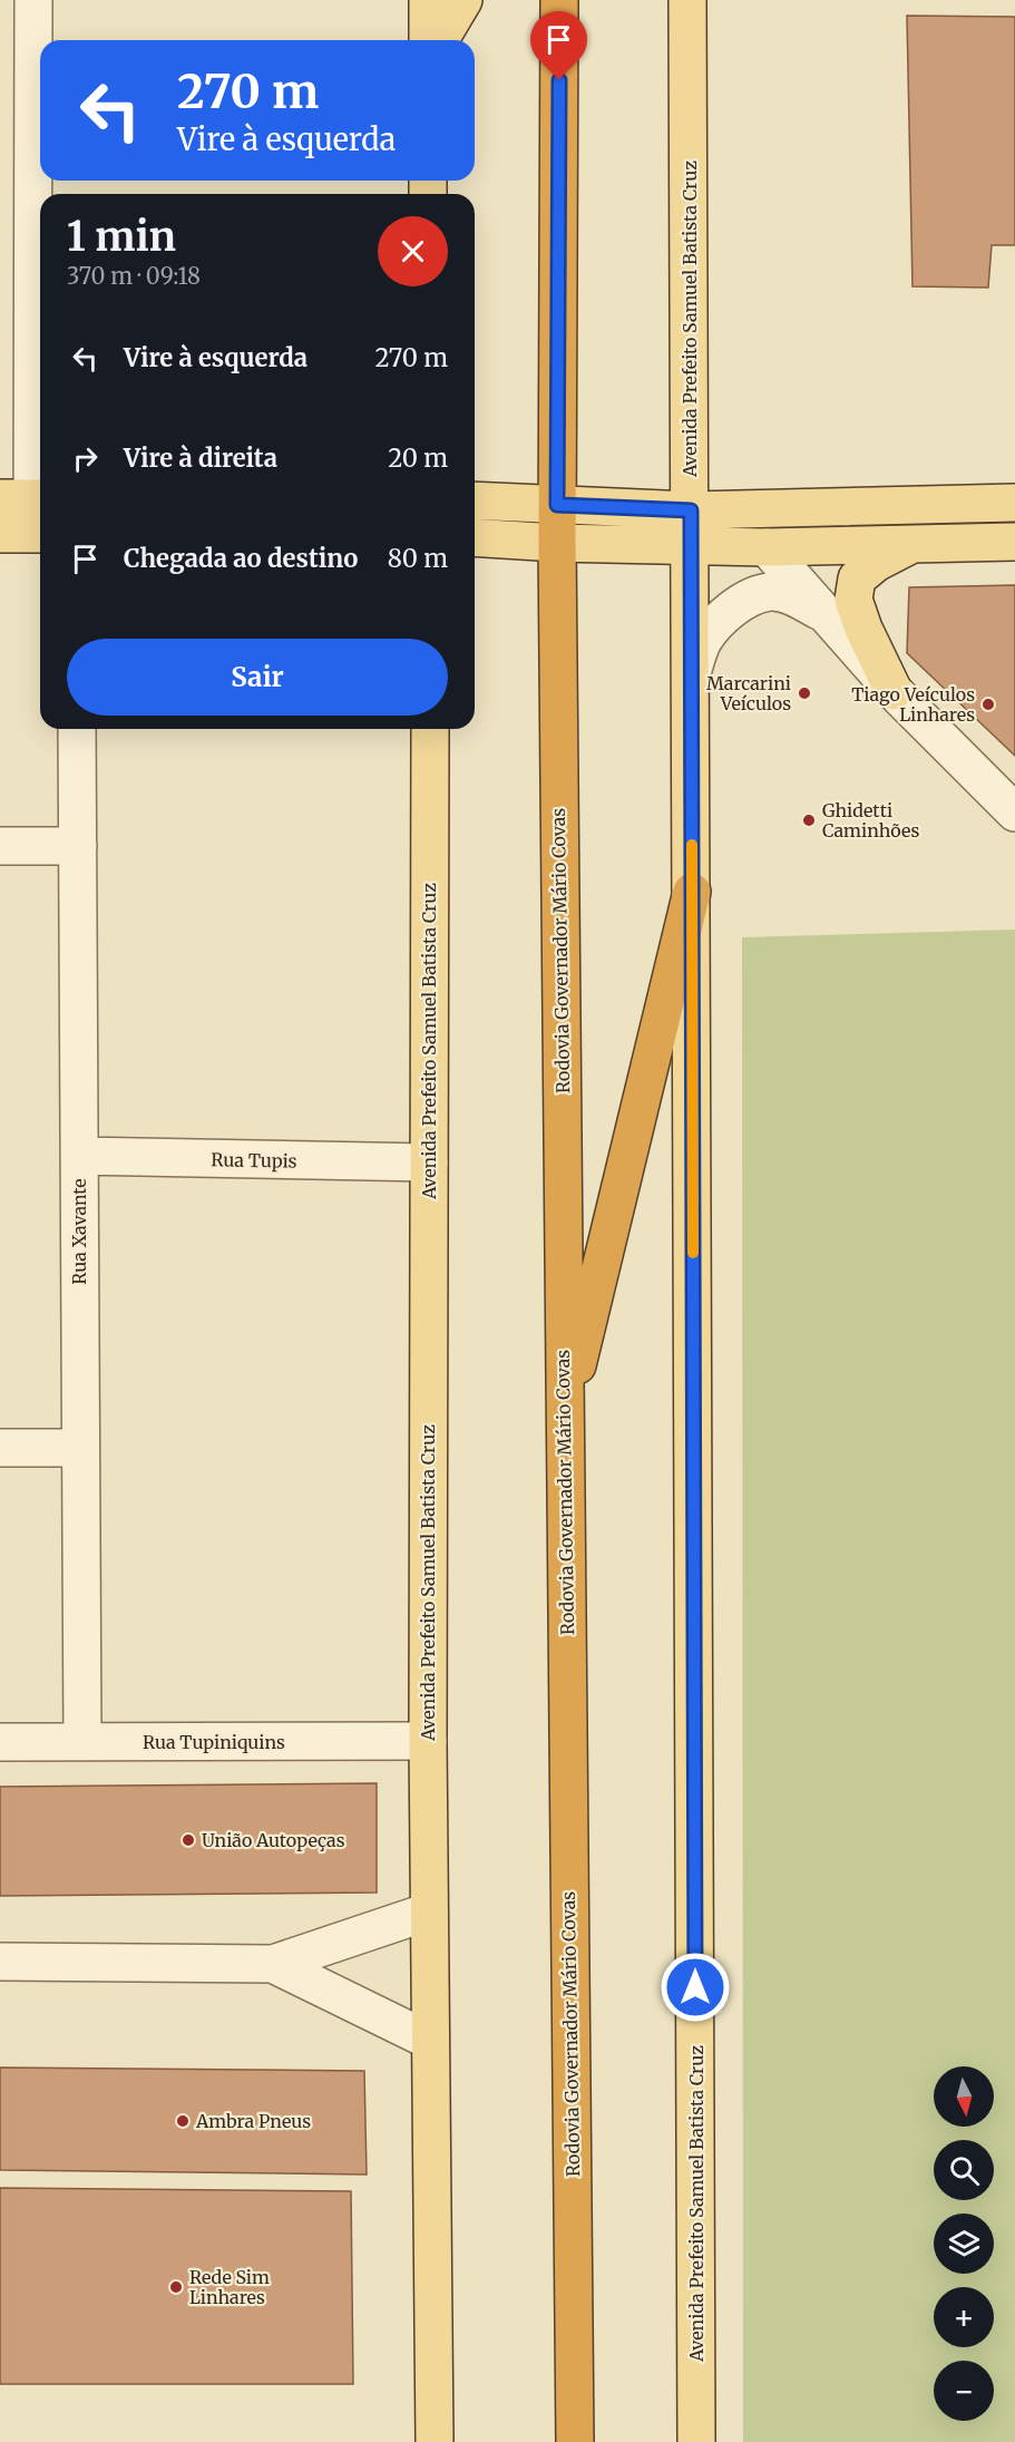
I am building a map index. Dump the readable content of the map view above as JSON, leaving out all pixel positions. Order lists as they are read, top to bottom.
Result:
{
  "streets": {
    "highway": ["Rodovia Governador Mário Covas"],
    "main road": ["Avenida Prefeito Samuel Batista Cruz"],
    "street": ["Rua Tupis", "Rua Xavante", "Rua Tupiniquins"]
  },
  "crossings": [
    ["Avenida Prefeito Samuel Batista Cruz", "Rua Tupis"],
    ["Avenida Prefeito Samuel Batista Cruz", "Rua Tupiniquins"],
    ["Rua Tupis", "Rua Xavante"],
    ["Rua Xavante", "Rua Tupiniquins"]
  ],
  "places": [
    "Marcarini Veículos",
    "Tiago Veículos Linhares",
    "Ghidetti Caminhões",
    "União Autopeças",
    "Ambra Pneus",
    "Rede Sim Linhares"
  ],
  "north": "bottom",
  "page": {
    "turn": ["270 m", "Vire à esquerda"],
    "heading": ["1 min", "370 m · 09:18"],
    "list": [
      {
        "name": "Vire à esquerda",
        "value": "270 m"
      },
      {
        "name": "Vire à direita",
        "value": "20 m"
      },
      {
        "name": "Chegada ao destino",
        "value": "80 m"
      }
    ],
    "buttons": "Sair",
    "map_buttons": ["+", "−"]
  }
}
